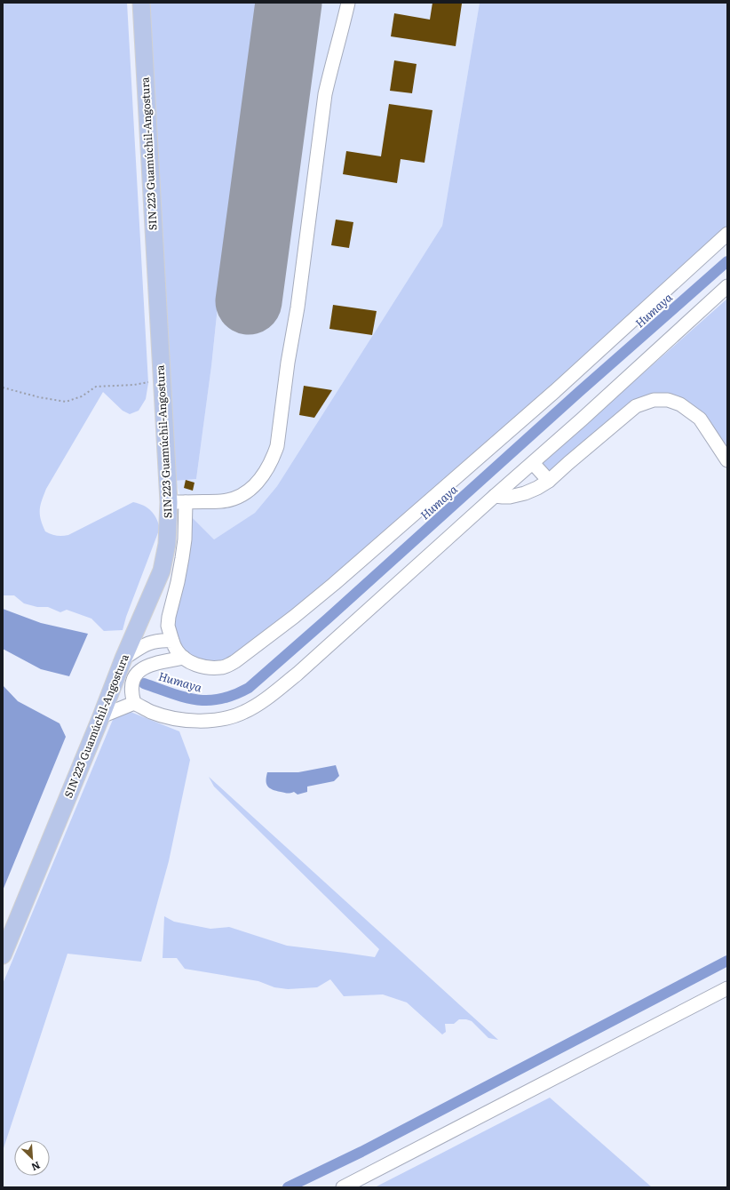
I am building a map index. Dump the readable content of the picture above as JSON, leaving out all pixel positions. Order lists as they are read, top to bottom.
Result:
{
  "streets": {
    "main road": ["SIN 223 Guamúchil-Angostura"]
  },
  "water": ["Humaya"],
  "north": "bottom right"
}
